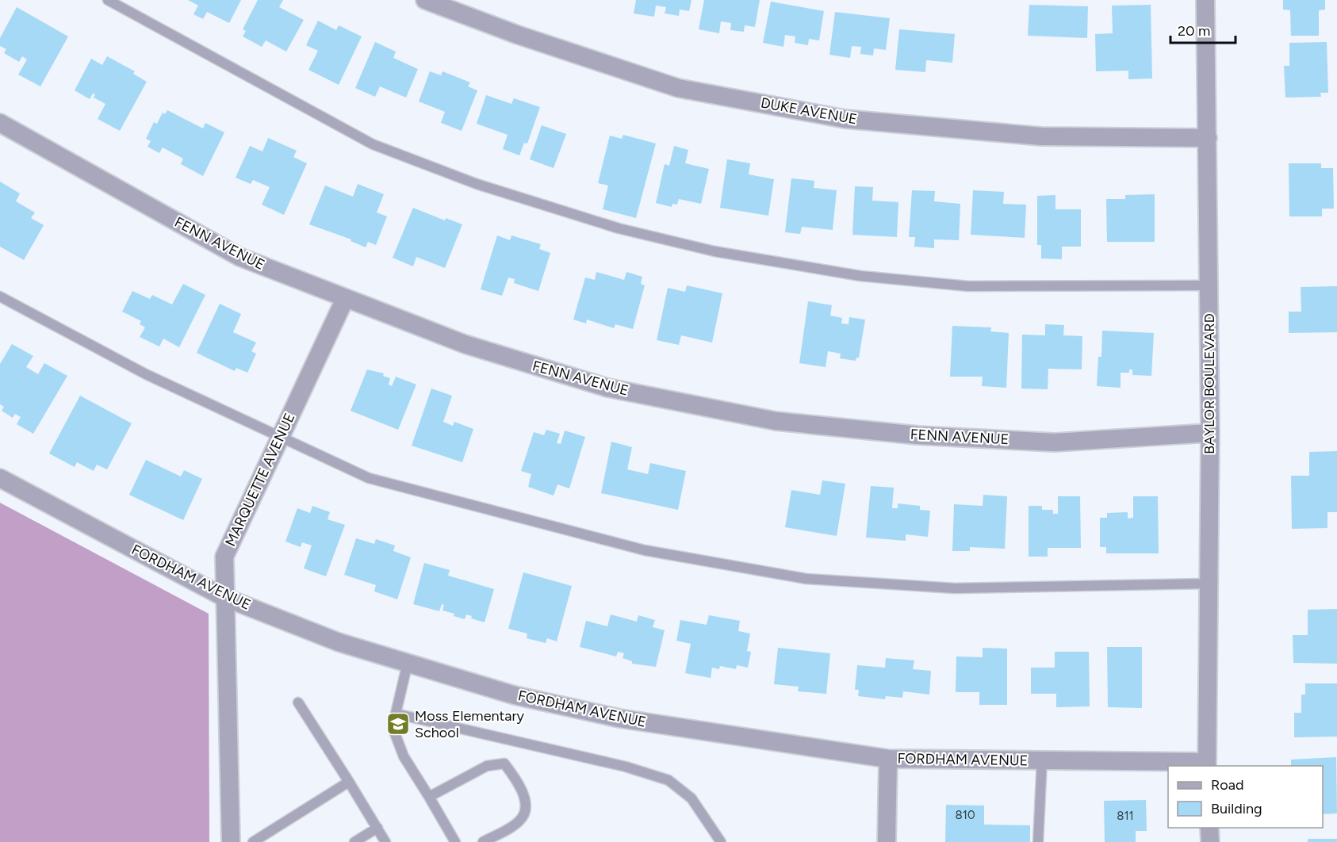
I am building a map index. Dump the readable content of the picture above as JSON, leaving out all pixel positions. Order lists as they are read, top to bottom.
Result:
{
  "streets": {
    "street": [
      "DUKE AVENUE",
      "FENN AVENUE",
      "BAYLOR BOULEVARD",
      "MARQUETTE AVENUE",
      "FORDHAM AVENUE"
    ]
  },
  "crossings": [
    ["DUKE AVENUE", "BAYLOR BOULEVARD"],
    ["FENN AVENUE", "BAYLOR BOULEVARD"],
    ["FENN AVENUE", "MARQUETTE AVENUE"],
    ["BAYLOR BOULEVARD", "FORDHAM AVENUE"],
    ["MARQUETTE AVENUE", "FORDHAM AVENUE"]
  ],
  "places": {
    "school or university": ["Moss Elementary School"]
  },
  "house_numbers": ["810", "811"],
  "legend": ["Road", "Building"],
  "scale_bar": "20 m"
}
